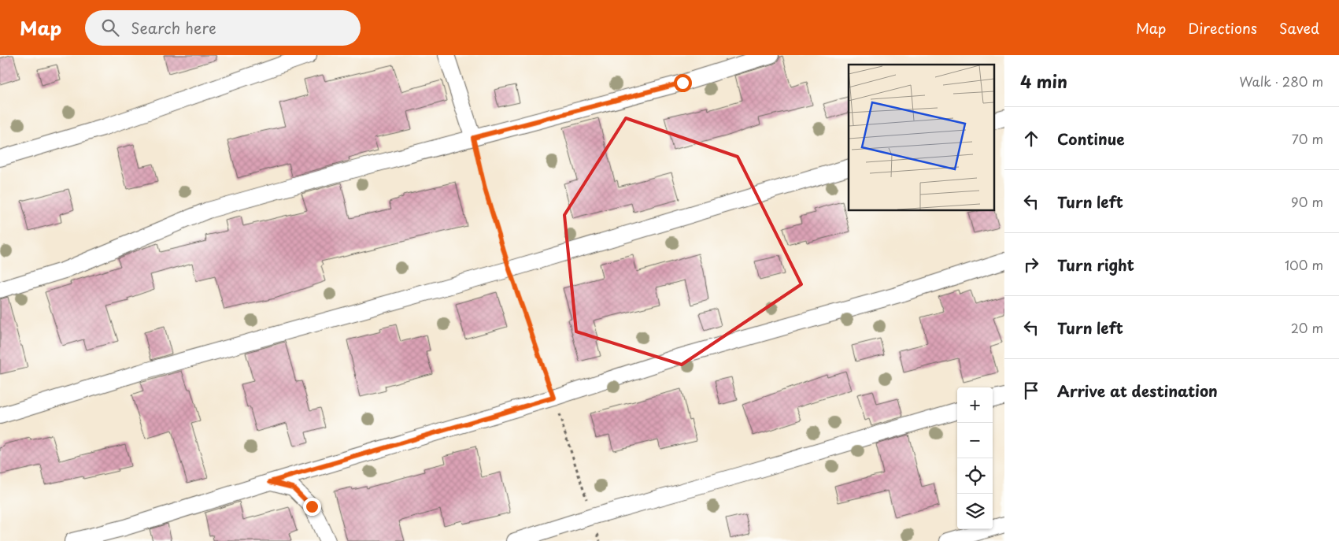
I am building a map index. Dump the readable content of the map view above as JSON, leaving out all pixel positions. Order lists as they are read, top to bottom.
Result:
{
  "page": {
    "header": "Map",
    "search": "Search here",
    "nav": ["Map", "Directions", "Saved"],
    "heading": ["4 min", "Walk · 280 m"],
    "list": [
      ["Continue", "70 m"],
      ["Turn left", "90 m"],
      ["Turn right", "100 m"],
      ["Turn left", "20 m"],
      "Arrive at destination"
    ],
    "map_buttons": ["+", "−"]
  }
}
